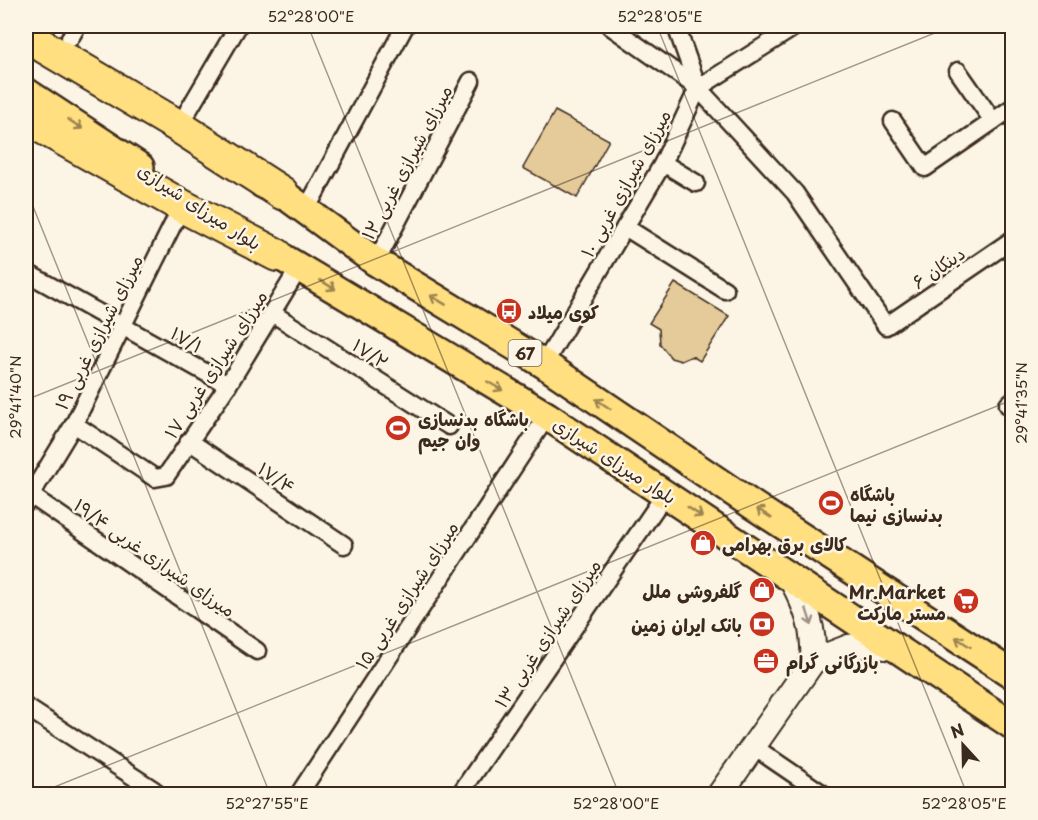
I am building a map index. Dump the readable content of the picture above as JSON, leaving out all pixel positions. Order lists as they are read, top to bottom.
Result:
{
  "streets": {
    "main road": ["بلوار میرزای شیرازی", "67"],
    "street": [
      "۱۲ میرزای شیرازی غربی",
      "۱۰ میرزای شیرازی غربی",
      "دینکان ۶",
      "۱۹ میرزای شیرازی غربی",
      "۱۷/۱",
      "۱۷/۲",
      "۱۷ میرزای شیرازی غربی",
      "۱۷/۴",
      "۱۹/۴ میرزای شیرازی غربی",
      "۱۵ میرزای شیرازی غربی",
      "۱۳ میرزای شیرازی غربی"
    ]
  },
  "crossings": [
    ["۱۲ میرزای شیرازی غربی", "67"],
    ["۱۰ میرزای شیرازی غربی", "دینکان ۶"],
    ["۱۰ میرزای شیرازی غربی", "67"],
    ["بلوار میرزای شیرازی", "۱۷ میرزای شیرازی غربی"],
    ["بلوار میرزای شیرازی", "۱۵ میرزای شیرازی غربی"],
    ["بلوار میرزای شیرازی", "۱۳ میرزای شیرازی غربی"],
    ["۱۹ میرزای شیرازی غربی", "۱۷/۱"],
    ["۱۹ میرزای شیرازی غربی", "۱۷ میرزای شیرازی غربی"],
    ["۱۹ میرزای شیرازی غربی", "۱۹/۴ میرزای شیرازی غربی"],
    ["۱۷/۱", "۱۷ میرزای شیرازی غربی"],
    ["۱۷/۲", "۱۷ میرزای شیرازی غربی"],
    ["۱۷ میرزای شیرازی غربی", "۱۷/۴"]
  ],
  "places": {
    "bus stop": ["کوی میلاد"],
    "sports": ["باشگاه بدنسازی وان جیم", "باشگاه بدنسازی نیما"],
    "shop": ["کالای برق بهرامی", "گلفروشی ملل"],
    "supermarket": ["Mr.Market مستر مارکت"],
    "bank": ["بانک ایران زمین"],
    "office": ["بازرگانی گرام"]
  },
  "north": "top",
  "coordinates": [
    "52°28'00\"E",
    "52°28'05\"E",
    "29°41'40\"N",
    "29°41'35\"N",
    "52°27'55\"E"
  ]
}
